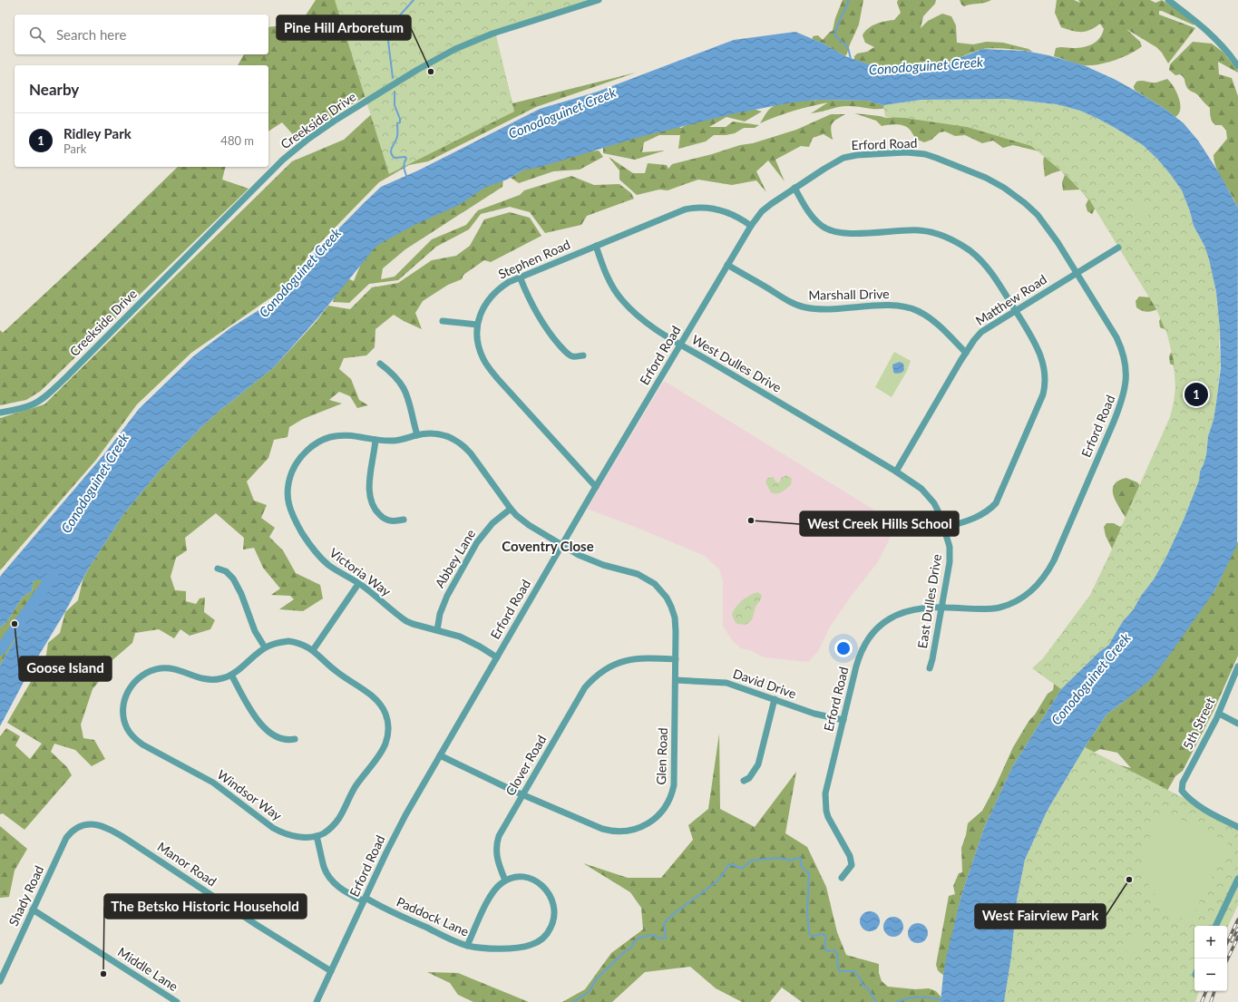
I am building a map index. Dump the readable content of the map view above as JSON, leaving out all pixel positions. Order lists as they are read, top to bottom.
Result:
{
  "streets": {
    "street": [
      "Creekside Drive",
      "Erford Road",
      "Stephen Road",
      "Marshall Drive",
      "Matthew Road",
      "West Dulles Drive",
      "Abbey Lane",
      "Victoria Way",
      "East Dulles Drive",
      "David Drive",
      "5th Street",
      "Glen Road",
      "Clover Road",
      "Windsor Way",
      "Manor Road",
      "Shady Road",
      "Paddock Lane",
      "Middle Lane"
    ]
  },
  "crossings": [
    ["Erford Road", "Stephen Road"],
    ["Erford Road", "Marshall Drive"],
    ["Erford Road", "Matthew Road"],
    ["Erford Road", "West Dulles Drive"],
    ["Erford Road", "Victoria Way"],
    ["Erford Road", "East Dulles Drive"],
    ["Erford Road", "David Drive"],
    ["Erford Road", "Glen Road"],
    ["Erford Road", "Manor Road"],
    ["Erford Road", "Paddock Lane"],
    ["Stephen Road", "West Dulles Drive"],
    ["Marshall Drive", "Matthew Road"],
    ["Matthew Road", "West Dulles Drive"],
    ["Matthew Road", "East Dulles Drive"],
    ["West Dulles Drive", "East Dulles Drive"],
    ["Abbey Lane", "Victoria Way"],
    ["Victoria Way", "Glen Road"],
    ["David Drive", "Glen Road"],
    ["Glen Road", "Clover Road"],
    ["Clover Road", "Paddock Lane"],
    ["Windsor Way", "Paddock Lane"],
    ["Manor Road", "Shady Road"],
    ["Shady Road", "Middle Lane"]
  ],
  "districts": ["Coventry Close"],
  "water": ["Conodoguinet Creek"],
  "places": [
    "Pine Hill Arboretum",
    "West Creek Hills School",
    "Goose Island",
    "West Fairview Park",
    "The Betsko Historic Household"
  ],
  "page": {
    "search": "Search here",
    "heading": "Nearby",
    "list": [
      {
        "mark": "1",
        "name": "Ridley Park",
        "note": "Park",
        "value": "480 m"
      }
    ],
    "pins": "1",
    "map_buttons": ["+", "−"]
  }
}
